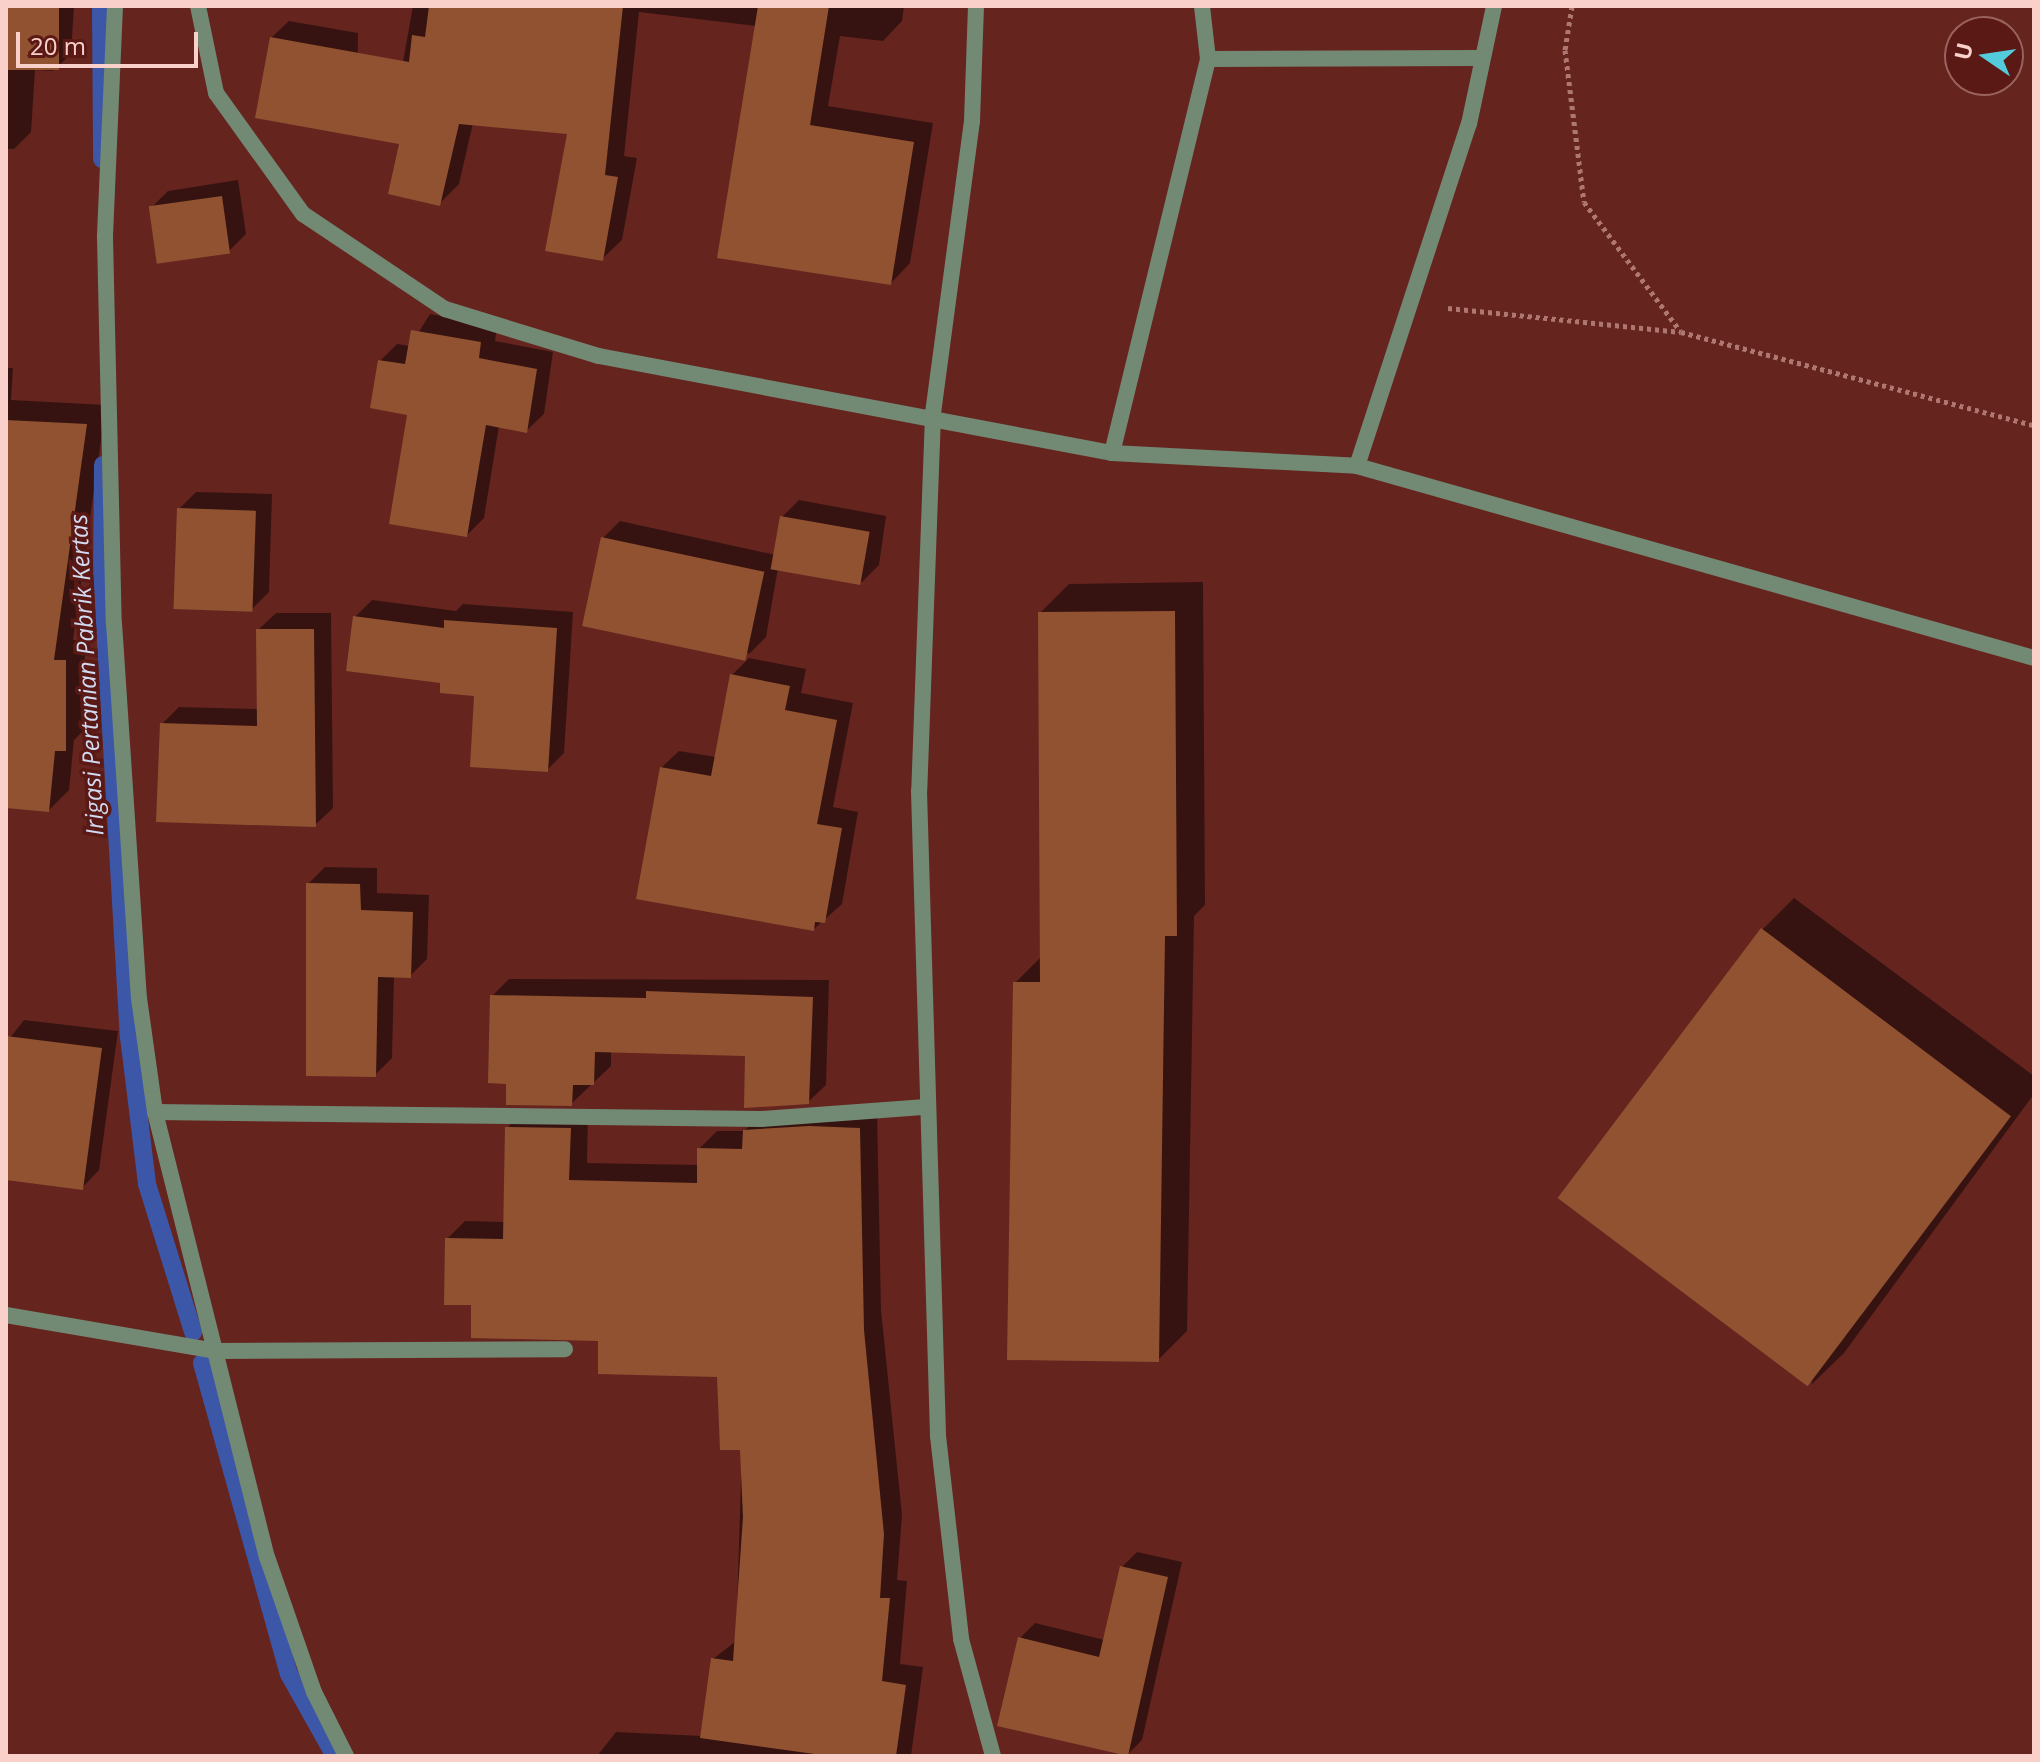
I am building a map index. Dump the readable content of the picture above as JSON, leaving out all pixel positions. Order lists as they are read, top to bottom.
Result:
{
  "water": ["Irigasi Pertanian Pabrik Kertas"],
  "scale_bar": "20 m",
  "north": "left"
}
